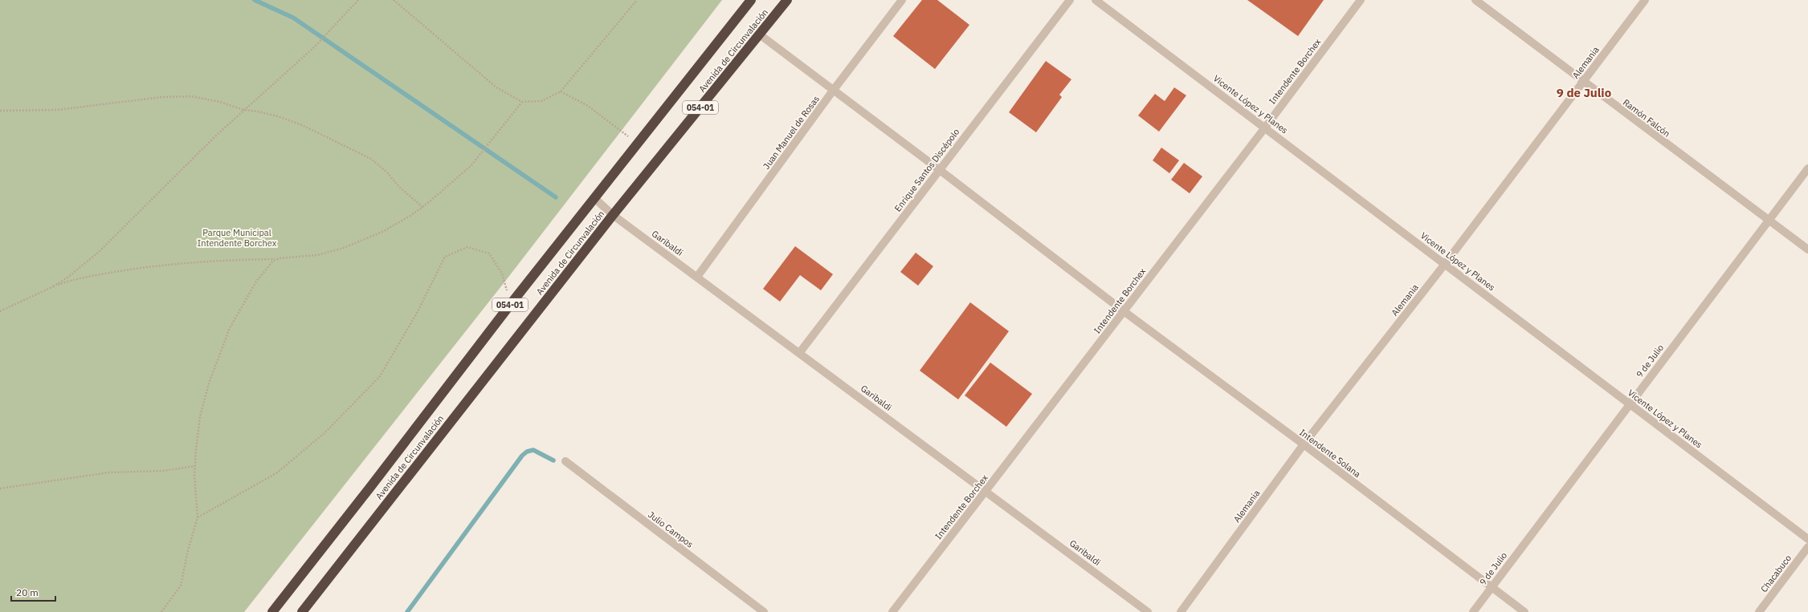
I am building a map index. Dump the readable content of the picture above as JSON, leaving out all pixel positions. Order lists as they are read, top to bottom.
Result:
{
  "streets": {
    "highway": ["Avenida de Circunvalación", "054-01"],
    "street": [
      "Alemania",
      "Intendente Borchex",
      "Vicente López y Planes",
      "Ramón Falcón",
      "Juan Manuel de Rosas",
      "Enrique Santos Discépolo",
      "Garibaldi",
      "9 de Julio",
      "Intendente Solana",
      "Julio Campos",
      "Chacabuco"
    ]
  },
  "crossings": [
    ["Avenida de Circunvalación", "Garibaldi"],
    ["Avenida de Circunvalación", "Intendente Solana"],
    ["Alemania", "Vicente López y Planes"],
    ["Alemania", "Ramón Falcón"],
    ["Alemania", "Intendente Solana"],
    ["Intendente Borchex", "Vicente López y Planes"],
    ["Intendente Borchex", "Garibaldi"],
    ["Intendente Borchex", "Intendente Solana"],
    ["Vicente López y Planes", "9 de Julio"],
    ["Ramón Falcón", "9 de Julio"],
    ["Juan Manuel de Rosas", "Garibaldi"],
    ["Juan Manuel de Rosas", "Intendente Solana"],
    ["Enrique Santos Discépolo", "Garibaldi"],
    ["Enrique Santos Discépolo", "Intendente Solana"],
    ["9 de Julio", "Intendente Solana"]
  ],
  "districts": ["9 de Julio"],
  "parks": ["Parque Municipal Intendente Borchex"],
  "scale_bar": "20 m"
}
